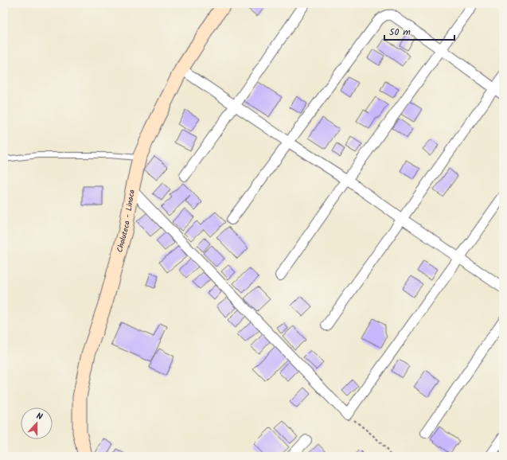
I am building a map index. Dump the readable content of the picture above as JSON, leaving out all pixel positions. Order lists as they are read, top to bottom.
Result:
{
  "streets": {
    "street": ["Choluteca - Linaca"]
  },
  "scale_bar": "50 m",
  "north": "top"
}
